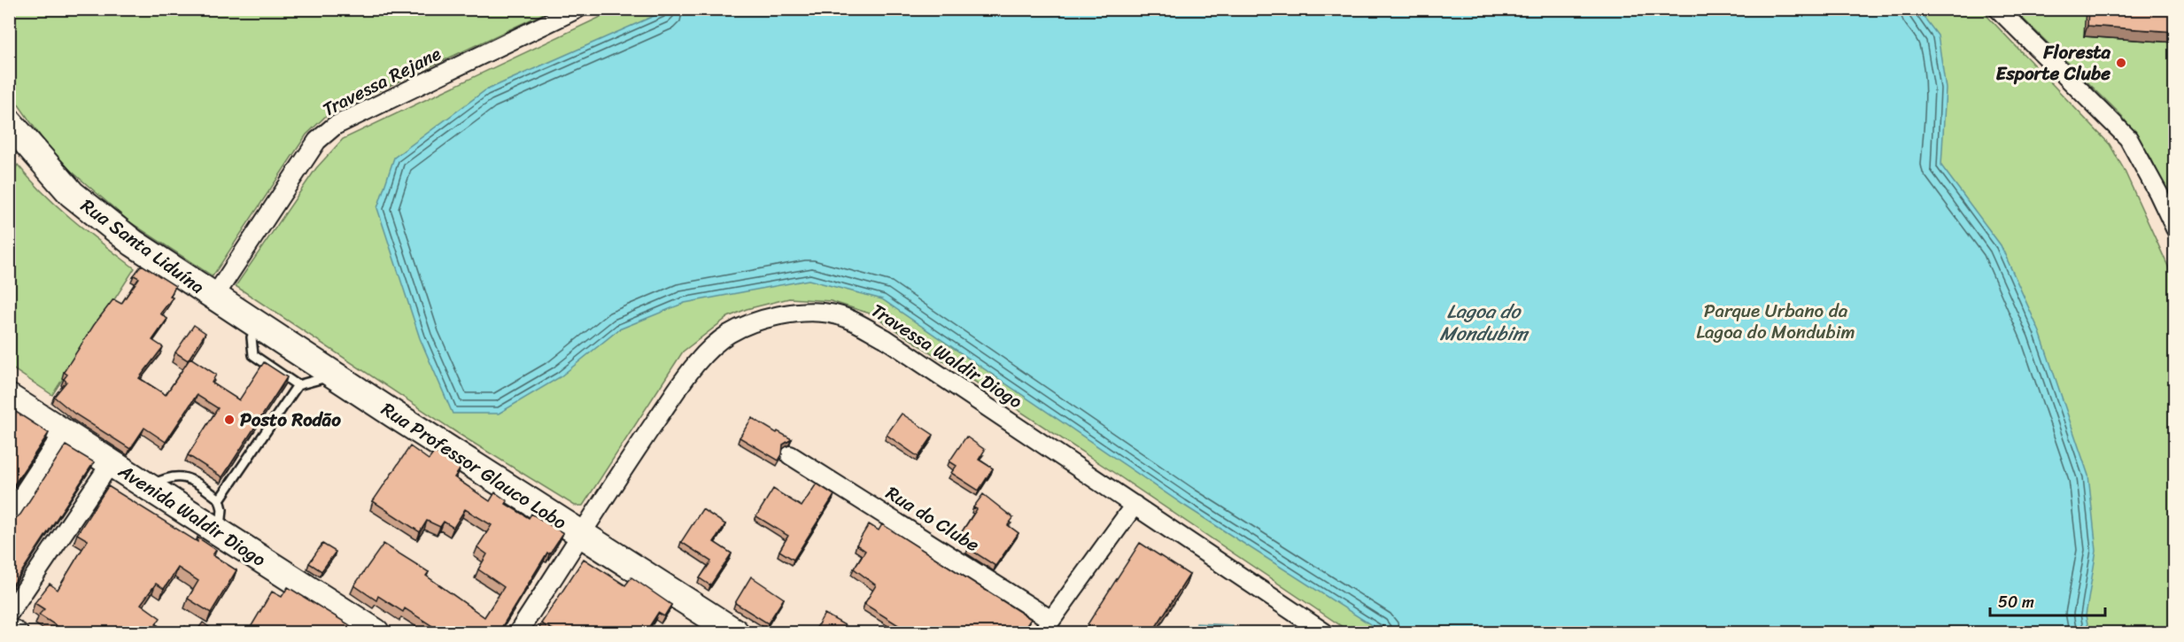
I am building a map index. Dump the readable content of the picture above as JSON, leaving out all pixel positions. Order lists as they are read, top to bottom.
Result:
{
  "streets": {
    "main road": ["Rua Santa Liduína", "Rua Professor Glauco Lobo", "Avenida Waldir Diogo"],
    "street": ["Travessa Rejane", "Travessa Waldir Diogo", "Rua do Clube"]
  },
  "crossings": [
    ["Travessa Rejane", "Rua Santa Liduína"],
    ["Travessa Rejane", "Rua Professor Glauco Lobo"],
    ["Rua Santa Liduína", "Rua Professor Glauco Lobo"],
    ["Travessa Waldir Diogo", "Rua Professor Glauco Lobo"]
  ],
  "water": ["Lagoa do Mondubim"],
  "parks": ["Parque Urbano da Lagoa do Mondubim"],
  "places": ["Floresta Esporte Clube", "Posto Rodão"],
  "scale_bar": "50 m"
}
